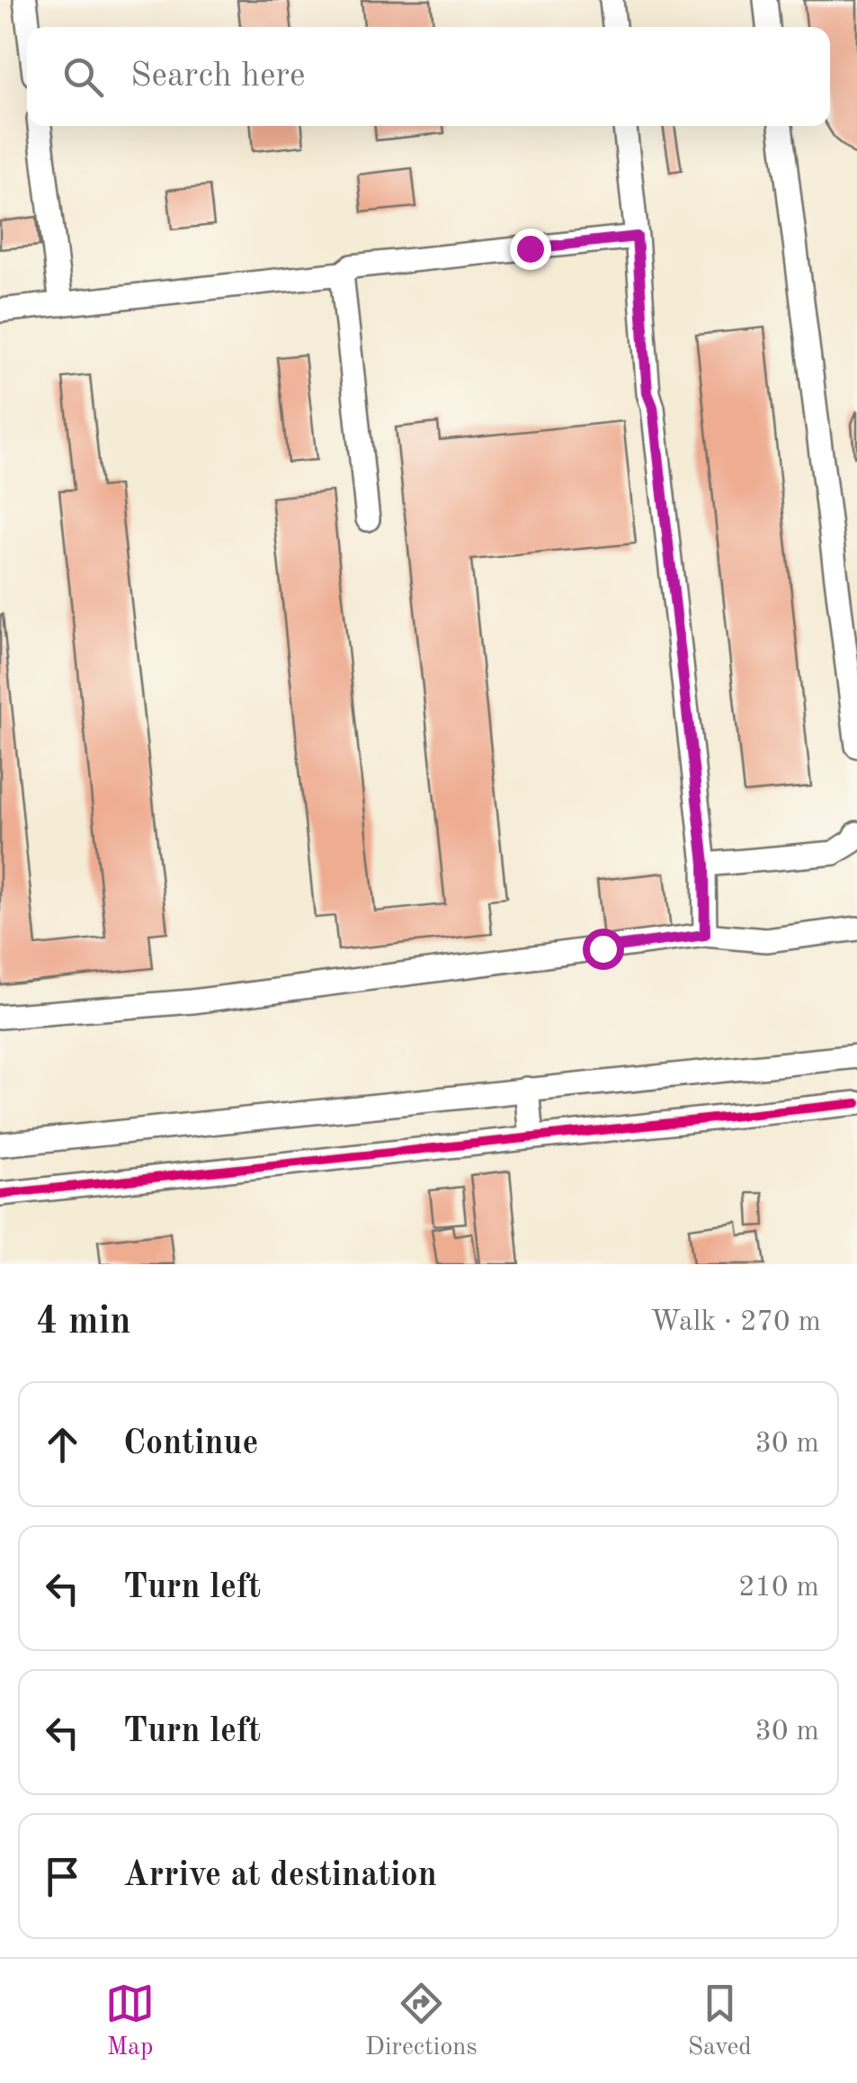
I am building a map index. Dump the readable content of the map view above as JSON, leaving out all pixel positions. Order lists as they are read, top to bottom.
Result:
{
  "page": {
    "search": "Search here",
    "heading": ["4 min", "Walk · 270 m"],
    "list": [
      ["Continue", "30 m"],
      ["Turn left", "210 m"],
      ["Turn left", "30 m"],
      "Arrive at destination"
    ],
    "nav": ["Map", "Directions", "Saved"]
  }
}
